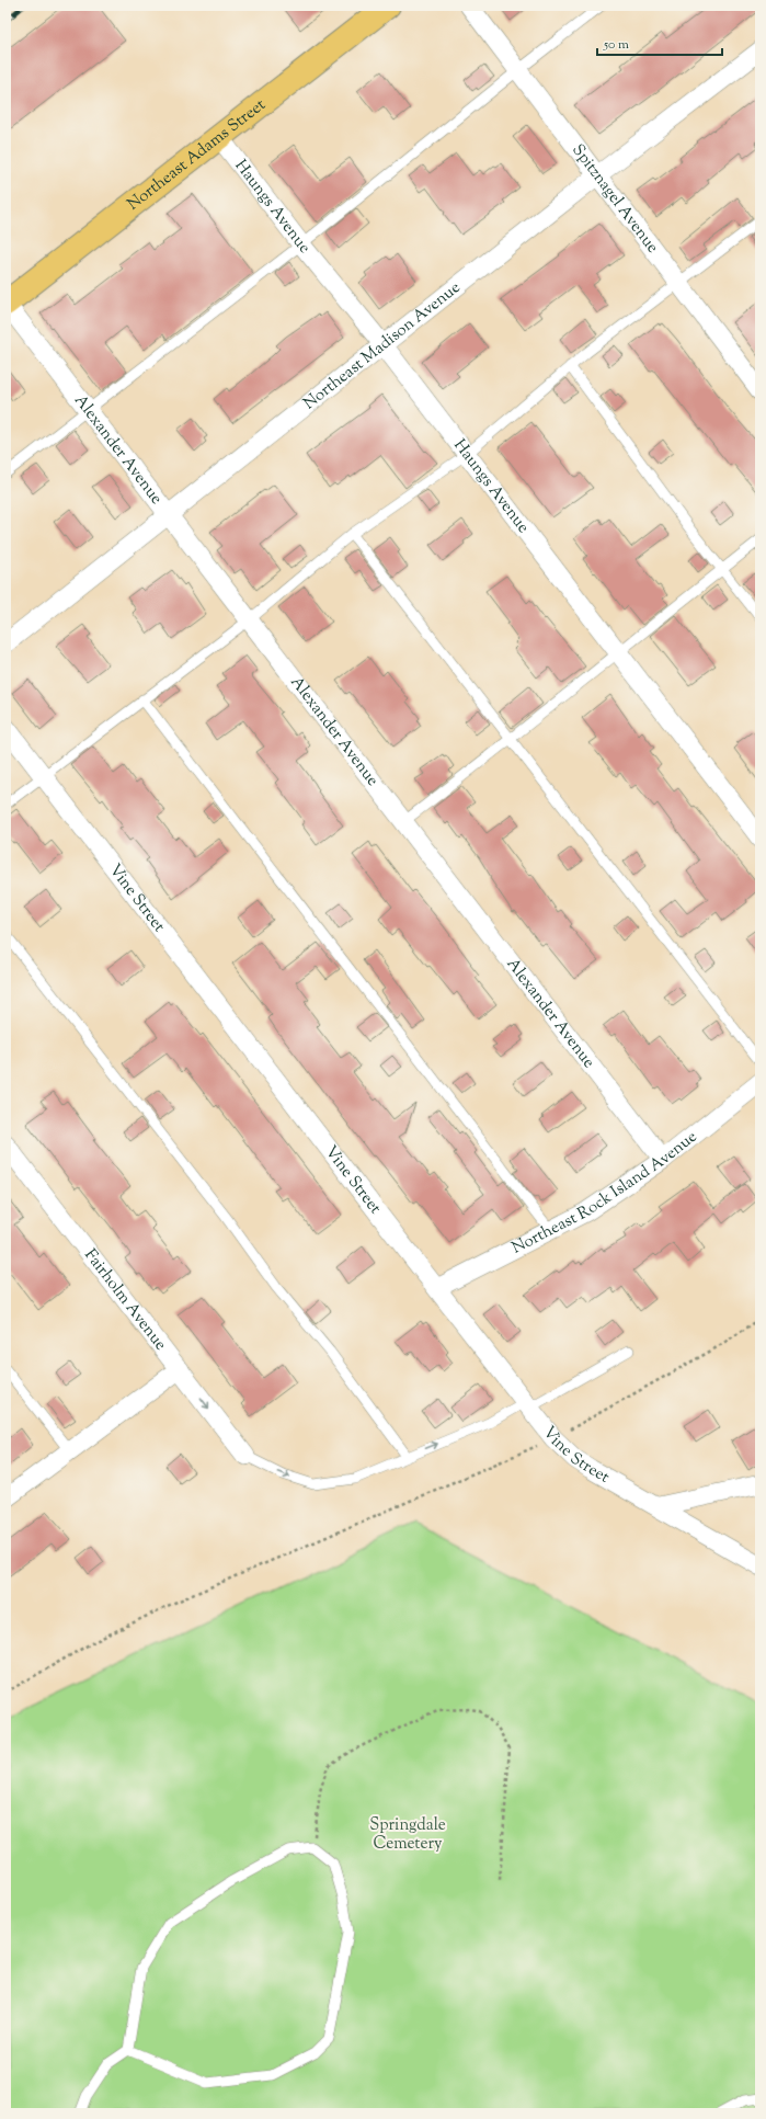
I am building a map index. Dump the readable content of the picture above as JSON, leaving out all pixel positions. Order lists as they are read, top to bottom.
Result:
{
  "streets": {
    "main road": ["Northeast Adams Street"],
    "street": [
      "Spitznagel Avenue",
      "Haungs Avenue",
      "Northeast Madison Avenue",
      "Alexander Avenue",
      "Vine Street",
      "Northeast Rock Island Avenue",
      "Fairholm Avenue"
    ]
  },
  "crossings": [
    ["Northeast Adams Street", "Haungs Avenue"],
    ["Northeast Adams Street", "Alexander Avenue"],
    ["Spitznagel Avenue", "Northeast Madison Avenue"],
    ["Haungs Avenue", "Northeast Madison Avenue"],
    ["Northeast Madison Avenue", "Alexander Avenue"],
    ["Alexander Avenue", "Northeast Rock Island Avenue"],
    ["Vine Street", "Northeast Rock Island Avenue"]
  ],
  "parks": ["Springdale Cemetery"],
  "scale_bar": "50 m"
}
